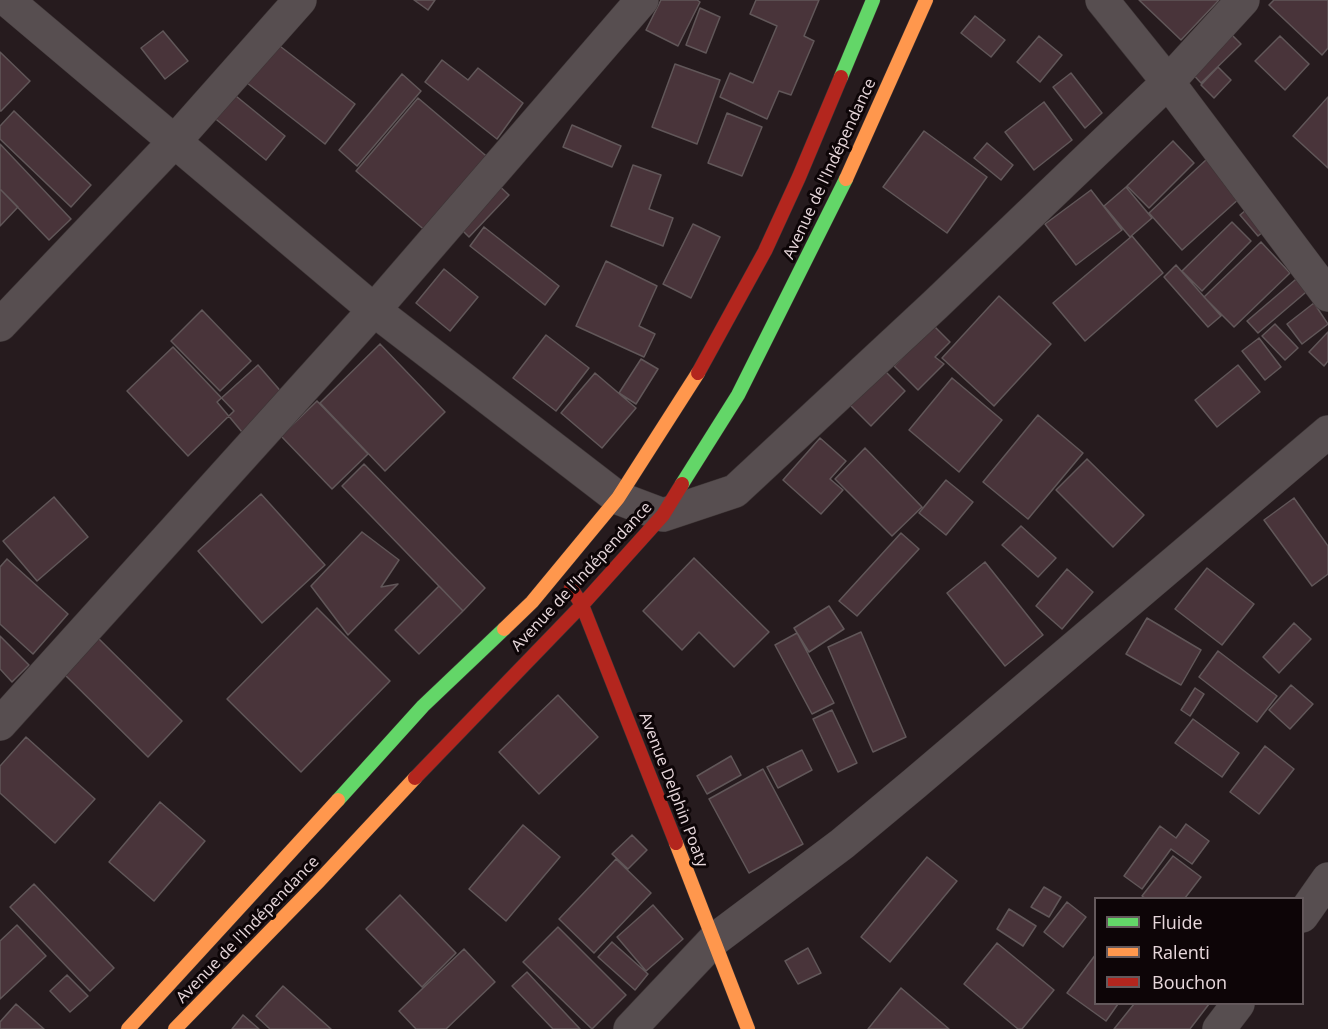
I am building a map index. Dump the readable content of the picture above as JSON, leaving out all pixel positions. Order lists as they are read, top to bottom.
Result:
{
  "streets": {
    "street": ["Avenue de l'Indépendance", "Avenue Delphin Poaty"]
  },
  "crossings": [
    ["Avenue de l'Indépendance", "Avenue Delphin Poaty"]
  ],
  "legend": ["Fluide", "Ralenti", "Bouchon"]
}
